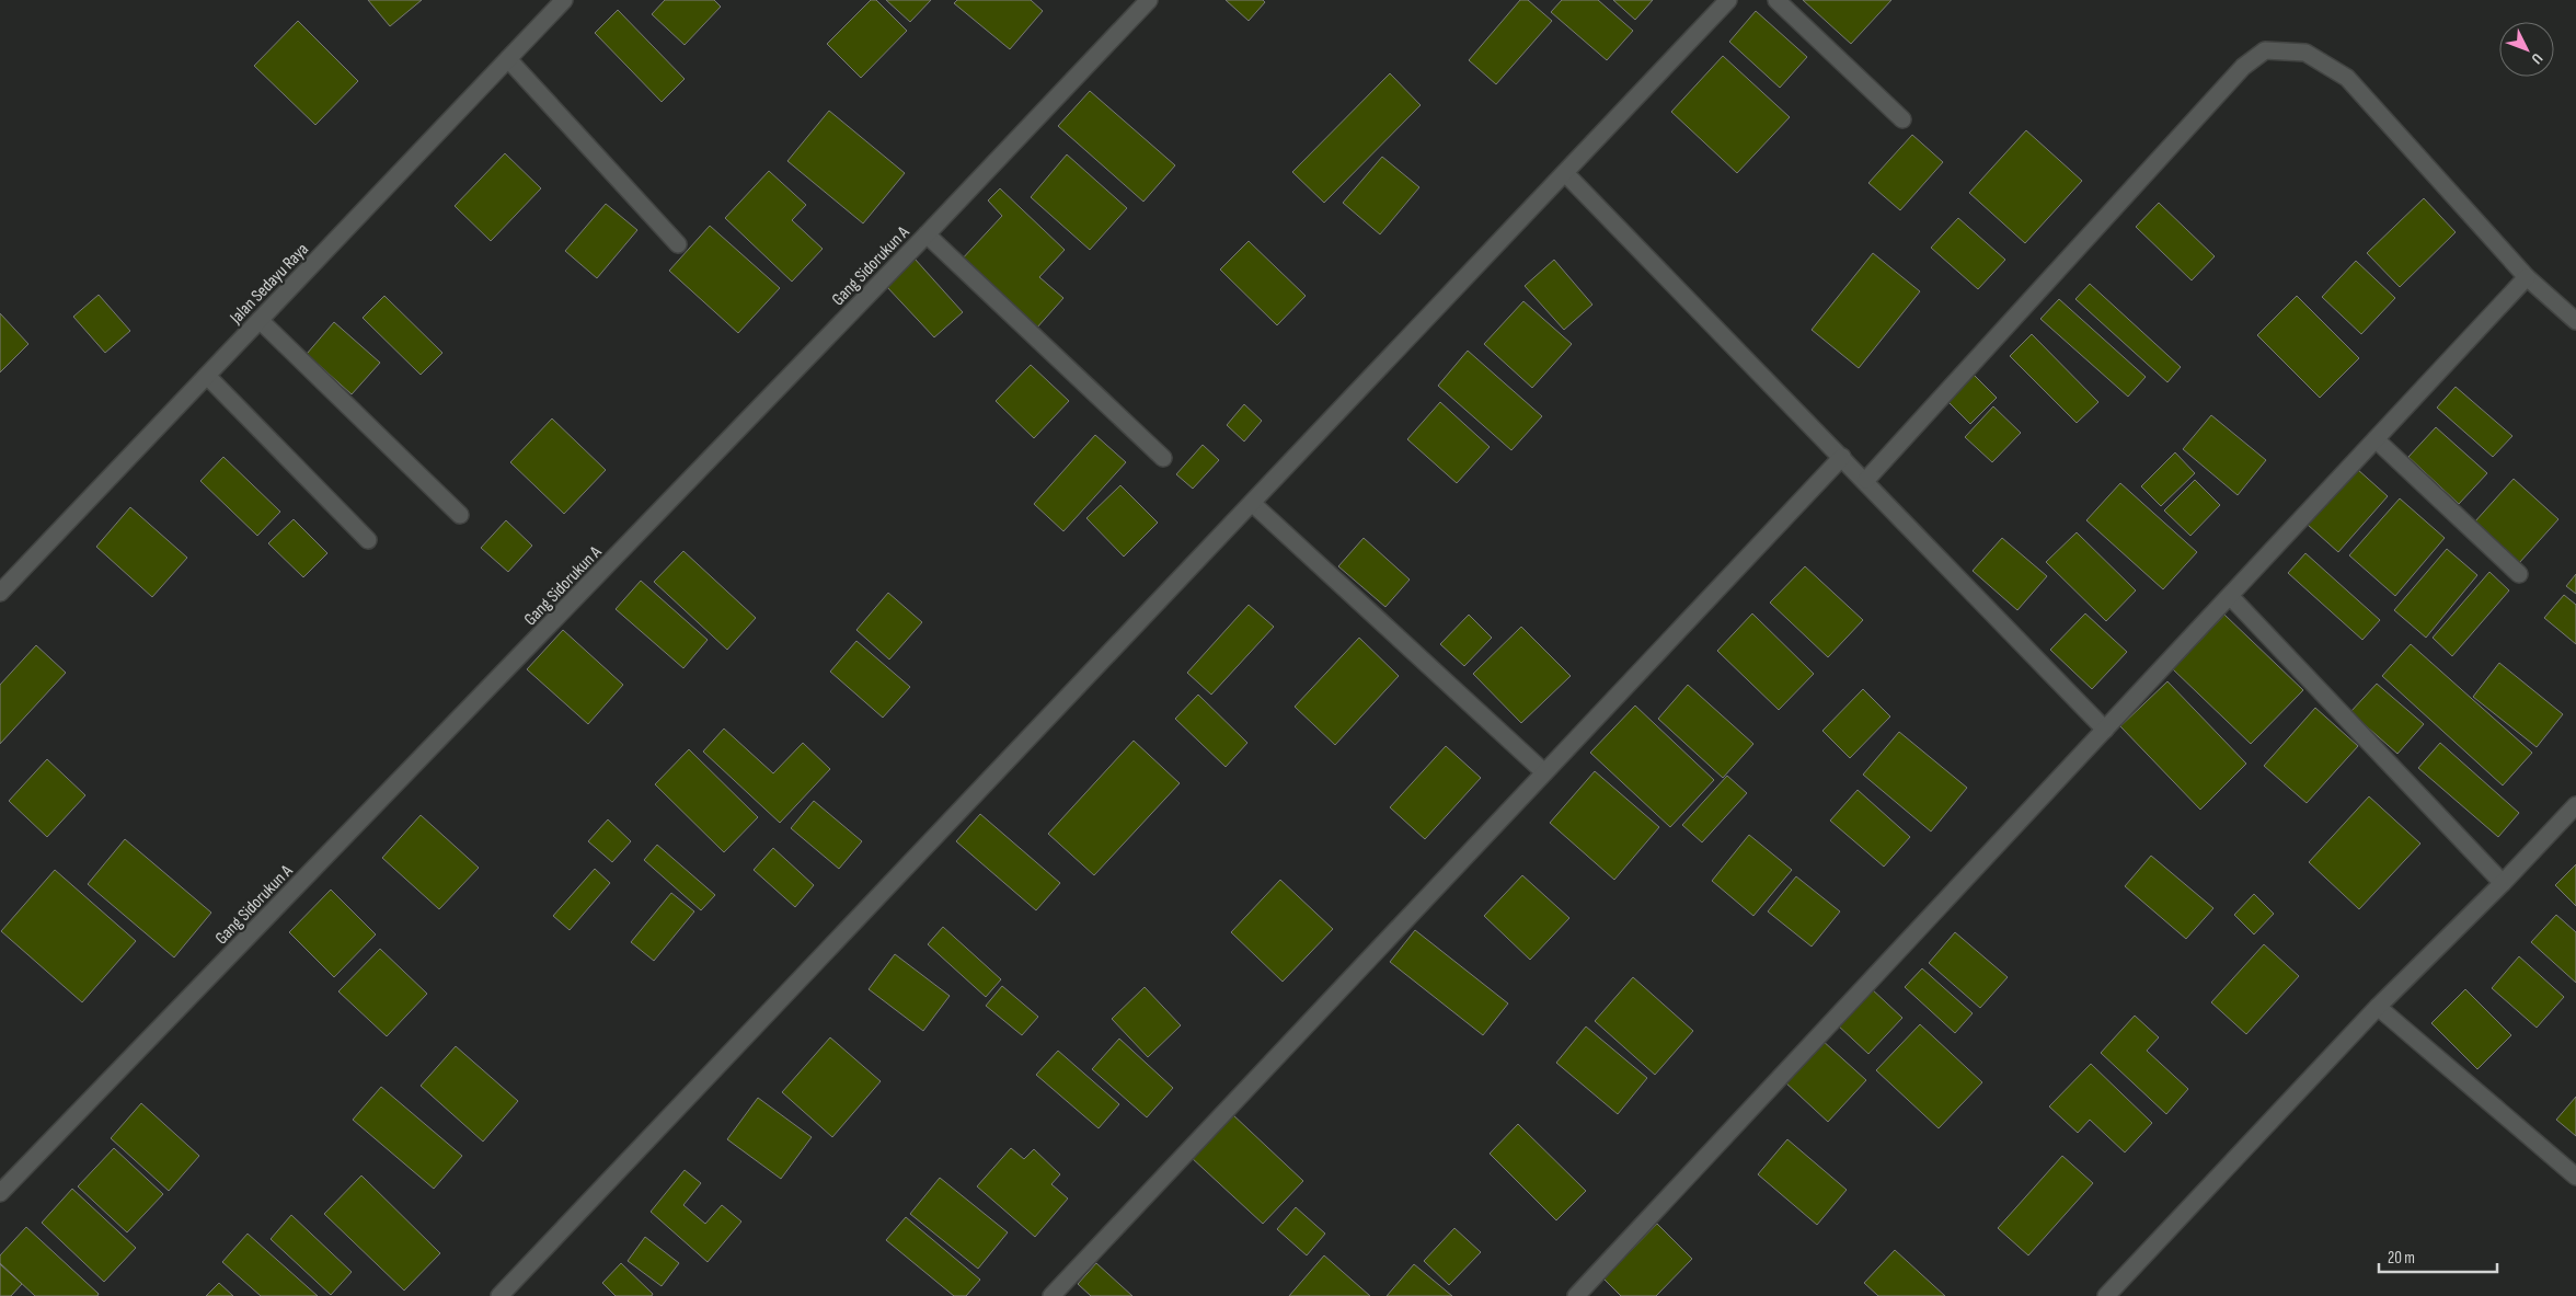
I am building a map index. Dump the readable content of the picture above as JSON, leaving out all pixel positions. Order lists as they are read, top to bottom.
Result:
{
  "streets": {
    "street": ["Gang Sidorukun A", "Jalan Sedayu Raya"]
  },
  "scale_bar": "20 m",
  "north": "bottom right"
}
